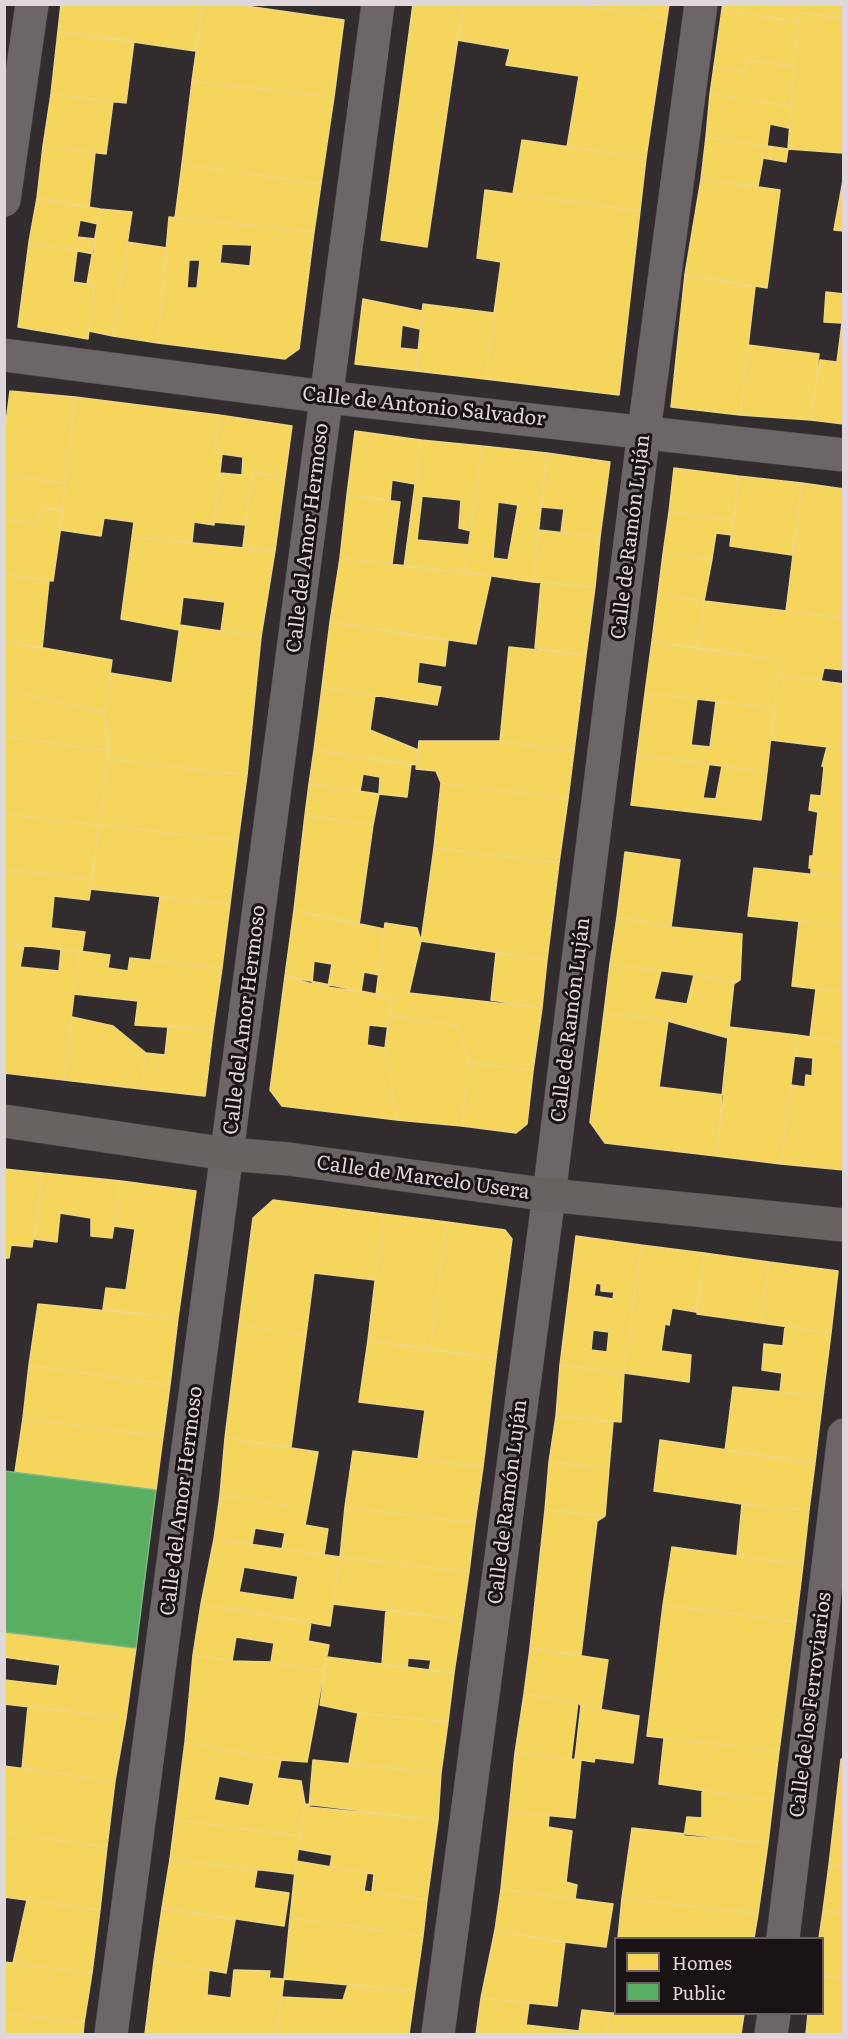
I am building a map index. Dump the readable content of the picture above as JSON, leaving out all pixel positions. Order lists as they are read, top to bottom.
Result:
{
  "streets": {
    "main road": ["Calle de Marcelo Usera"],
    "street": [
      "Calle de Antonio Salvador",
      "Calle de Ramón Luján",
      "Calle del Amor Hermoso",
      "Calle de los Ferroviarios"
    ]
  },
  "crossings": [
    ["Calle de Antonio Salvador", "Calle de Ramón Luján"],
    ["Calle de Antonio Salvador", "Calle del Amor Hermoso"],
    ["Calle de Ramón Luján", "Calle de Marcelo Usera"],
    ["Calle del Amor Hermoso", "Calle de Marcelo Usera"]
  ],
  "legend": ["Homes", "Public"]
}
